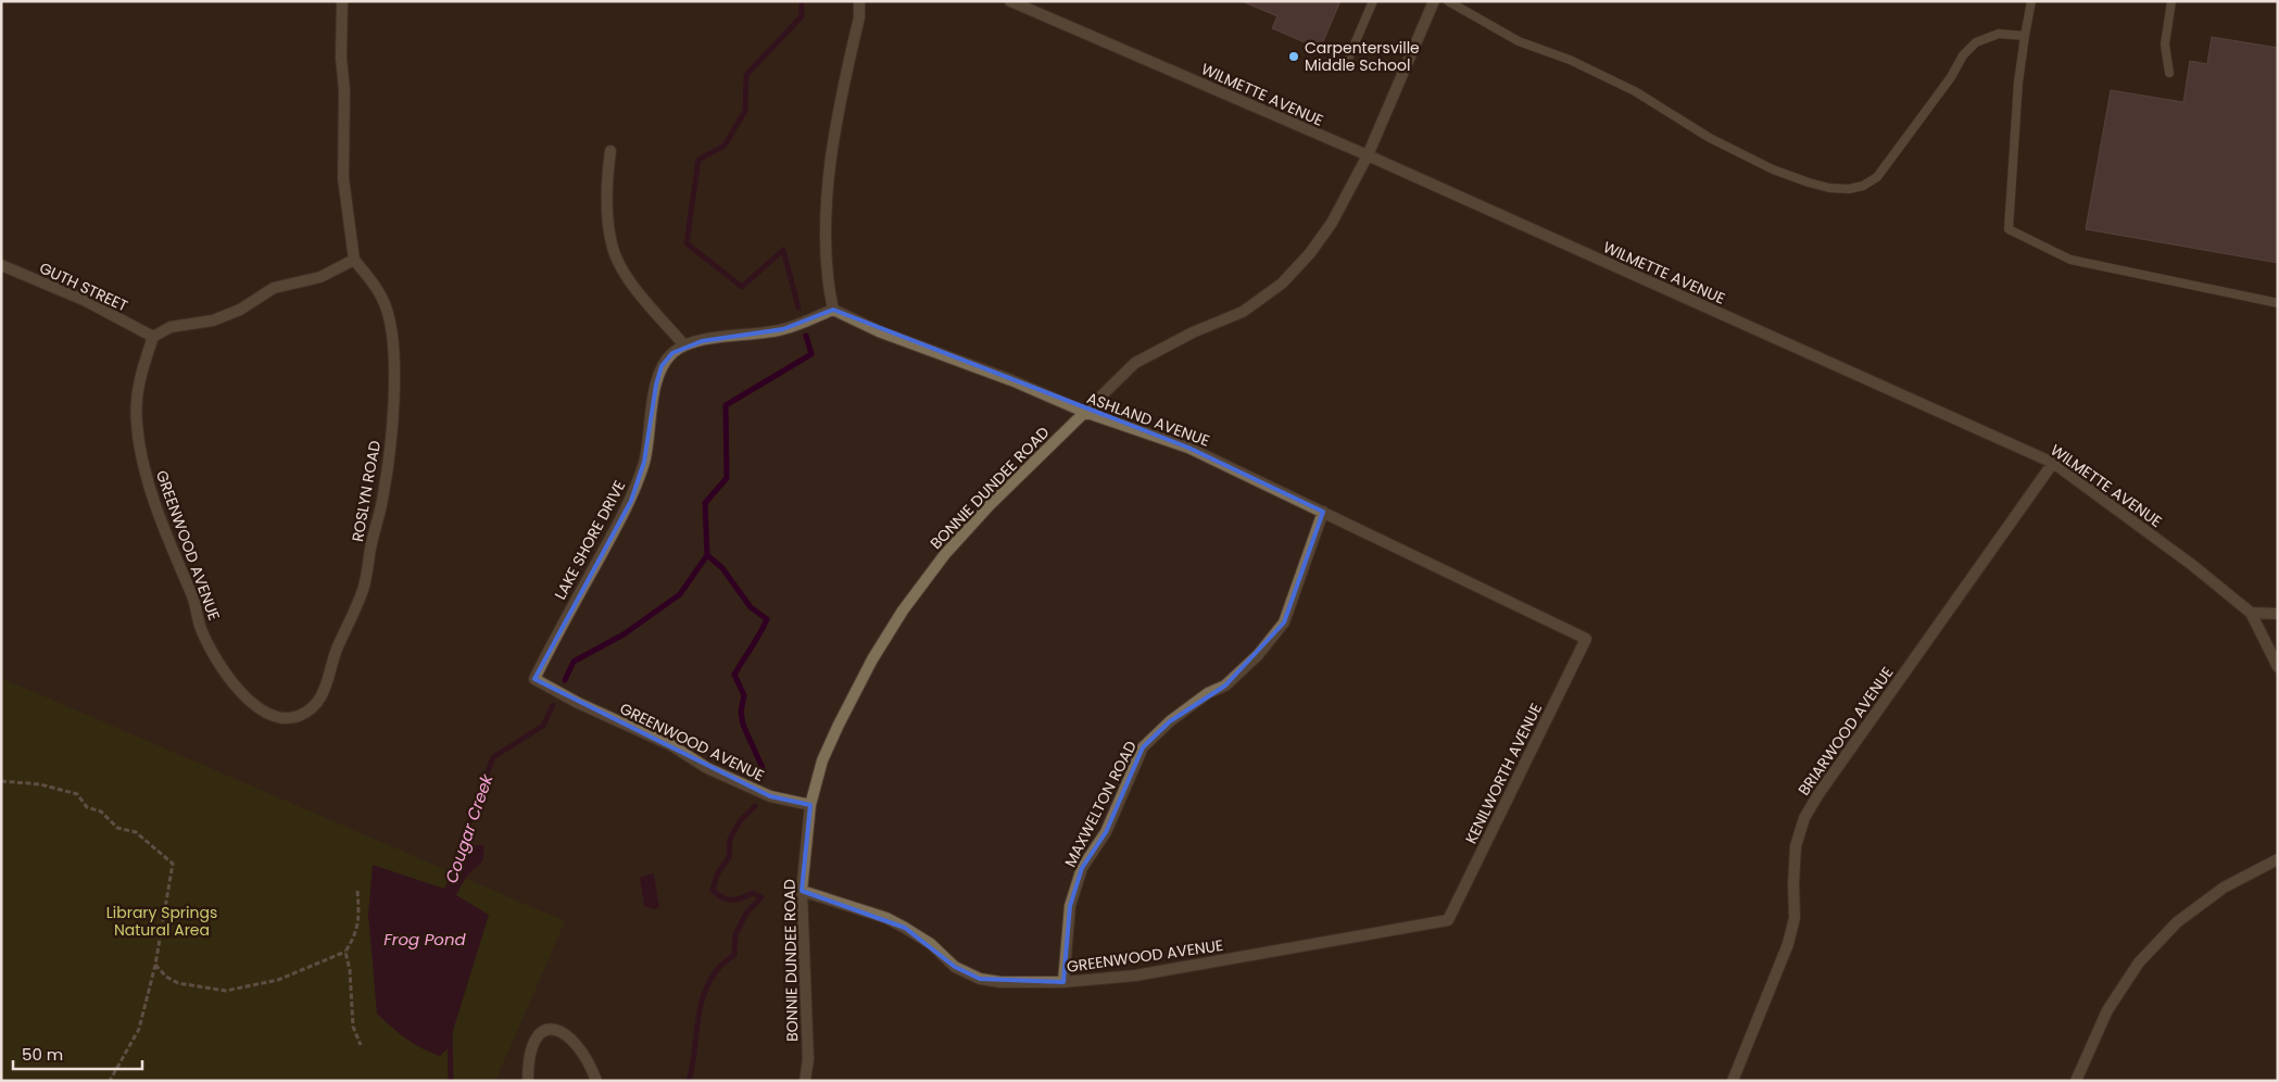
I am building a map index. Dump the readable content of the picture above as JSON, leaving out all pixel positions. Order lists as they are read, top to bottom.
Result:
{
  "streets": {
    "street": [
      "WILMETTE AVENUE",
      "GUTH STREET",
      "ASHLAND AVENUE",
      "BONNIE DUNDEE ROAD",
      "ROSLYN ROAD",
      "LAKE SHORE DRIVE",
      "GREENWOOD AVENUE",
      "BRIARWOOD AVENUE",
      "KENILWORTH AVENUE",
      "MAXWELTON ROAD"
    ]
  },
  "crossings": [
    ["WILMETTE AVENUE", "BONNIE DUNDEE ROAD"],
    ["WILMETTE AVENUE", "BRIARWOOD AVENUE"],
    ["GUTH STREET", "GREENWOOD AVENUE"],
    ["ASHLAND AVENUE", "BONNIE DUNDEE ROAD"],
    ["ASHLAND AVENUE", "KENILWORTH AVENUE"],
    ["ASHLAND AVENUE", "MAXWELTON ROAD"],
    ["BONNIE DUNDEE ROAD", "GREENWOOD AVENUE"],
    ["ROSLYN ROAD", "GREENWOOD AVENUE"],
    ["LAKE SHORE DRIVE", "GREENWOOD AVENUE"],
    ["GREENWOOD AVENUE", "KENILWORTH AVENUE"],
    ["GREENWOOD AVENUE", "MAXWELTON ROAD"]
  ],
  "water": ["Cougar Creek", "Frog Pond"],
  "parks": ["Library Springs Natural Area"],
  "places": ["Carpentersville Middle School"],
  "scale_bar": "50 m"
}
